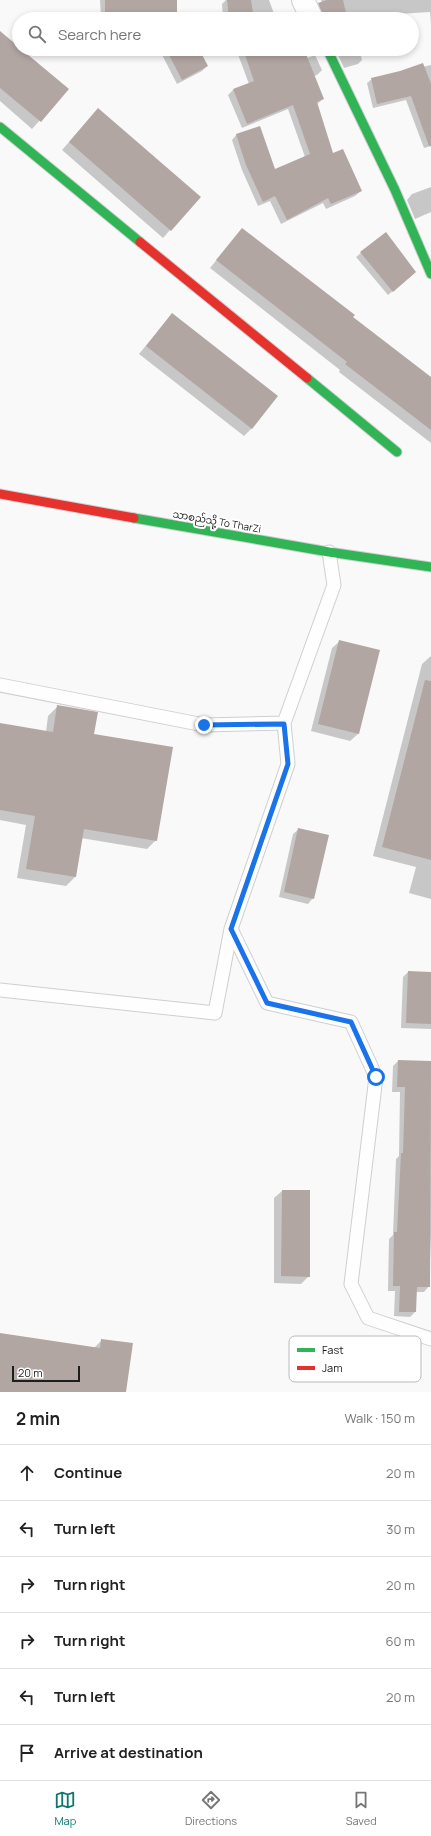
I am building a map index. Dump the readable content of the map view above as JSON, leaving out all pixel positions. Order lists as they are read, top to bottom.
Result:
{
  "streets": {
    "main road": ["သာစည်သို့ To TharZi"]
  },
  "legend": ["Fast", "Jam"],
  "scale_bar": "20 m",
  "page": {
    "search": "Search here",
    "scale": "20 m",
    "heading": ["2 min", "Walk · 150 m"],
    "list": [
      ["Continue", "20 m"],
      ["Turn left", "30 m"],
      ["Turn right", "20 m"],
      ["Turn right", "60 m"],
      ["Turn left", "20 m"],
      "Arrive at destination"
    ],
    "nav": ["Map", "Directions", "Saved"]
  }
}
